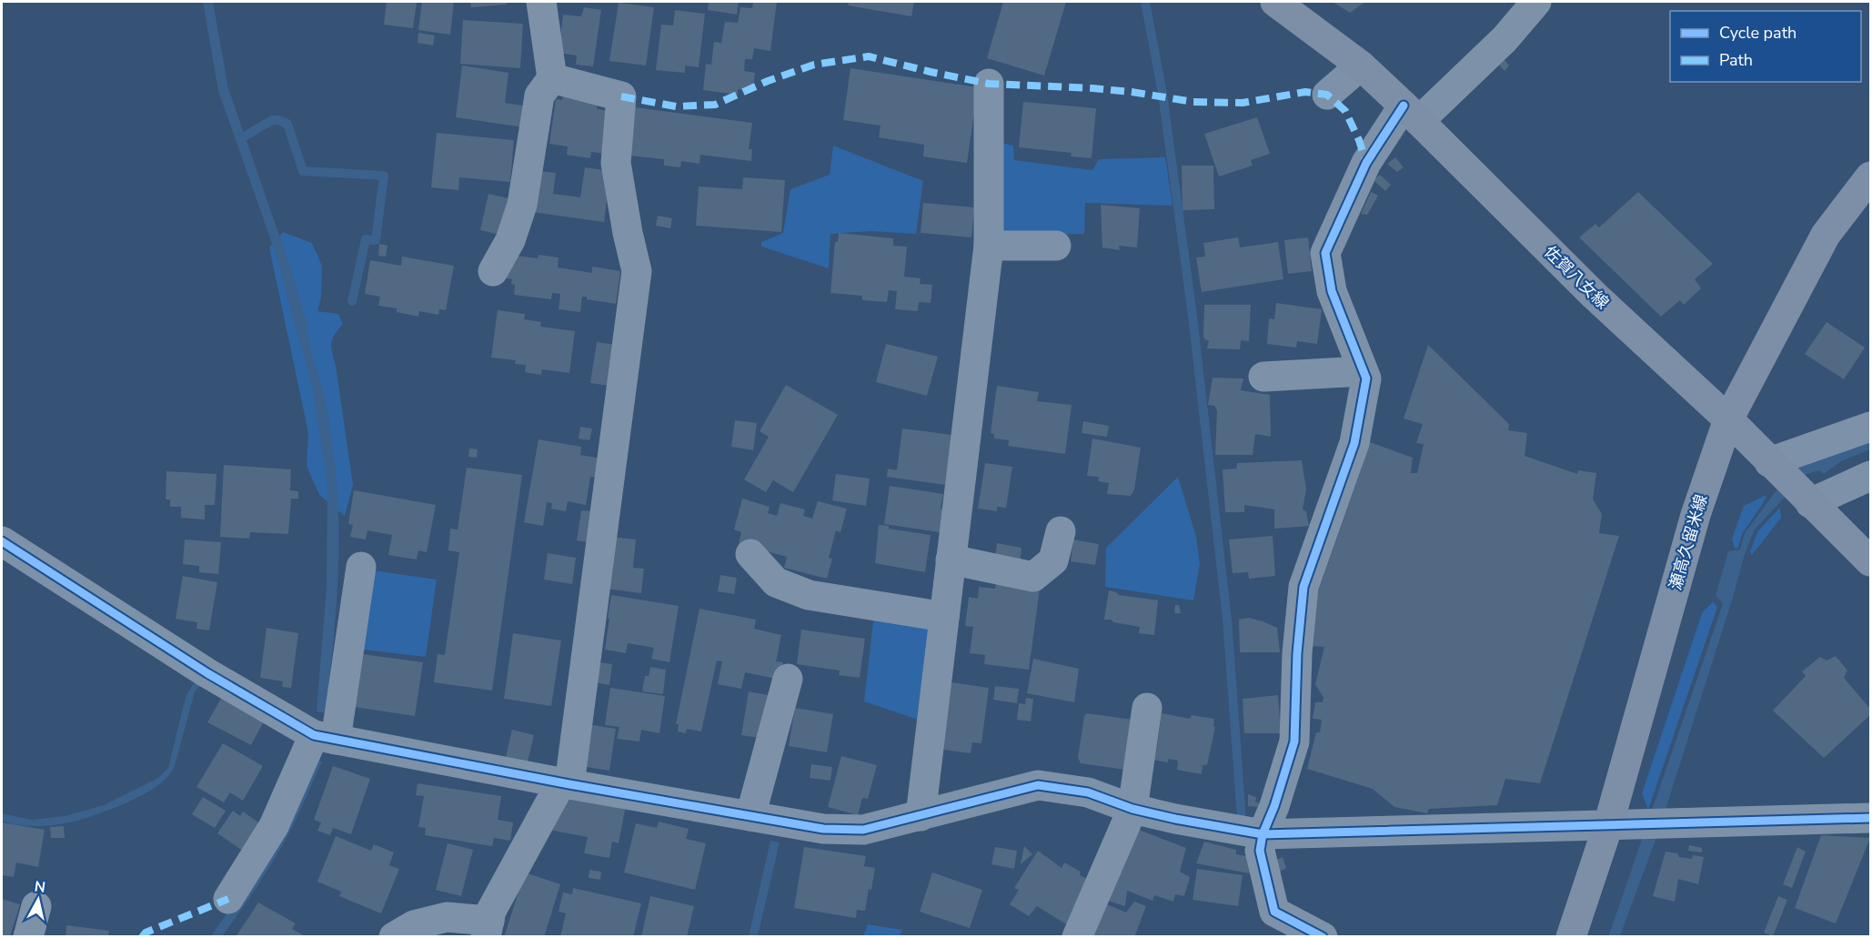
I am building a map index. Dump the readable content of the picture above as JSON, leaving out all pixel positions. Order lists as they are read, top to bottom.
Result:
{
  "streets": {
    "main road": ["佐賀八女線", "瀬高久留米線"]
  },
  "crossings": [
    ["佐賀八女線", "瀬高久留米線"]
  ],
  "legend": ["Cycle path", "Path"],
  "north": "top"
}
